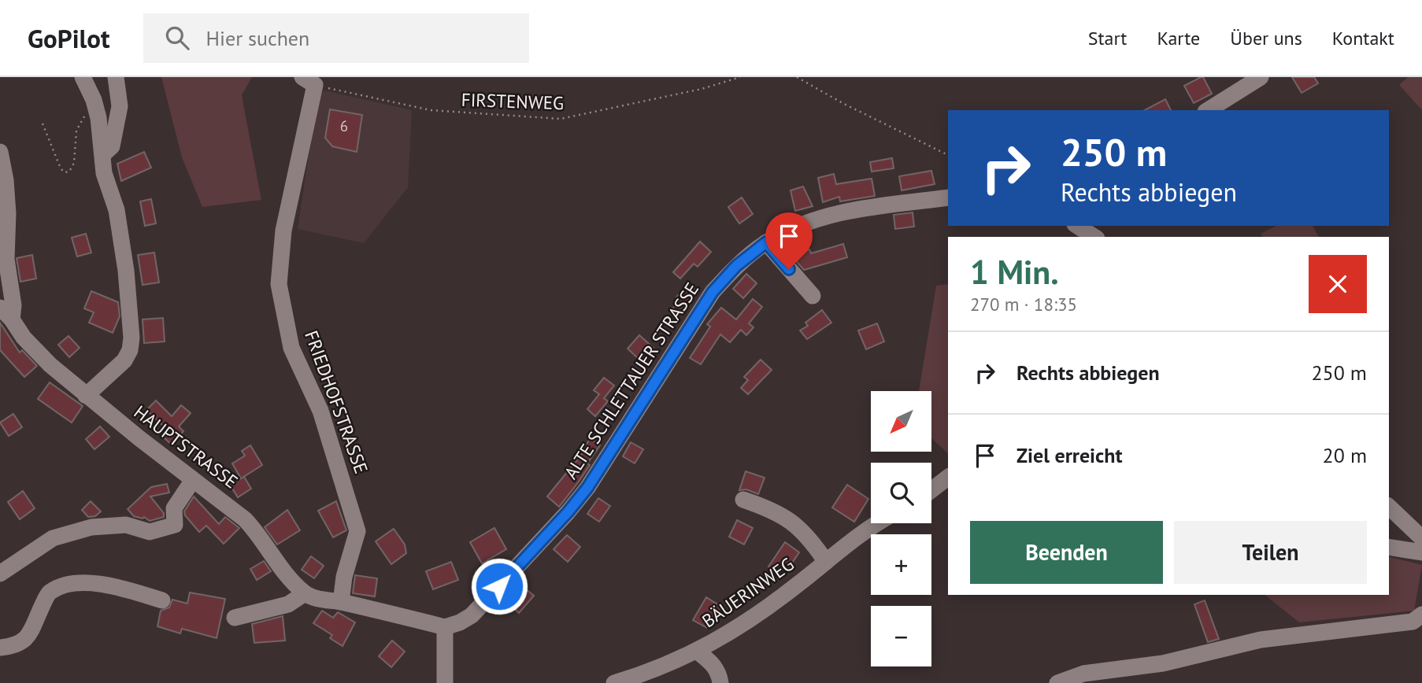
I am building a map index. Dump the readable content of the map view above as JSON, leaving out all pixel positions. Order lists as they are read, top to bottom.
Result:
{
  "streets": {
    "street": [
      "ALTE SCHLETTAUER STRASSE",
      "FRIEDHOFSTRASSE",
      "HAUPTSTRASSE",
      "BÄUERINWEG"
    ],
    "path": ["FIRSTENWEG"]
  },
  "crossings": [
    ["FIRSTENWEG", "FRIEDHOFSTRASSE"]
  ],
  "house_numbers": ["6"],
  "north": "bottom left",
  "page": {
    "header": "GoPilot",
    "search": "Hier suchen",
    "nav": [
      "Start",
      "Karte",
      "Über uns",
      "Kontakt"
    ],
    "turn": ["250 m", "Rechts abbiegen"],
    "heading": ["1 Min.", "270 m · 18:35"],
    "list": [
      {
        "name": "Rechts abbiegen",
        "value": "250 m"
      },
      {
        "name": "Ziel erreicht",
        "value": "20 m"
      }
    ],
    "map_buttons": ["+", "−"],
    "buttons": ["Beenden", "Teilen"]
  }
}
